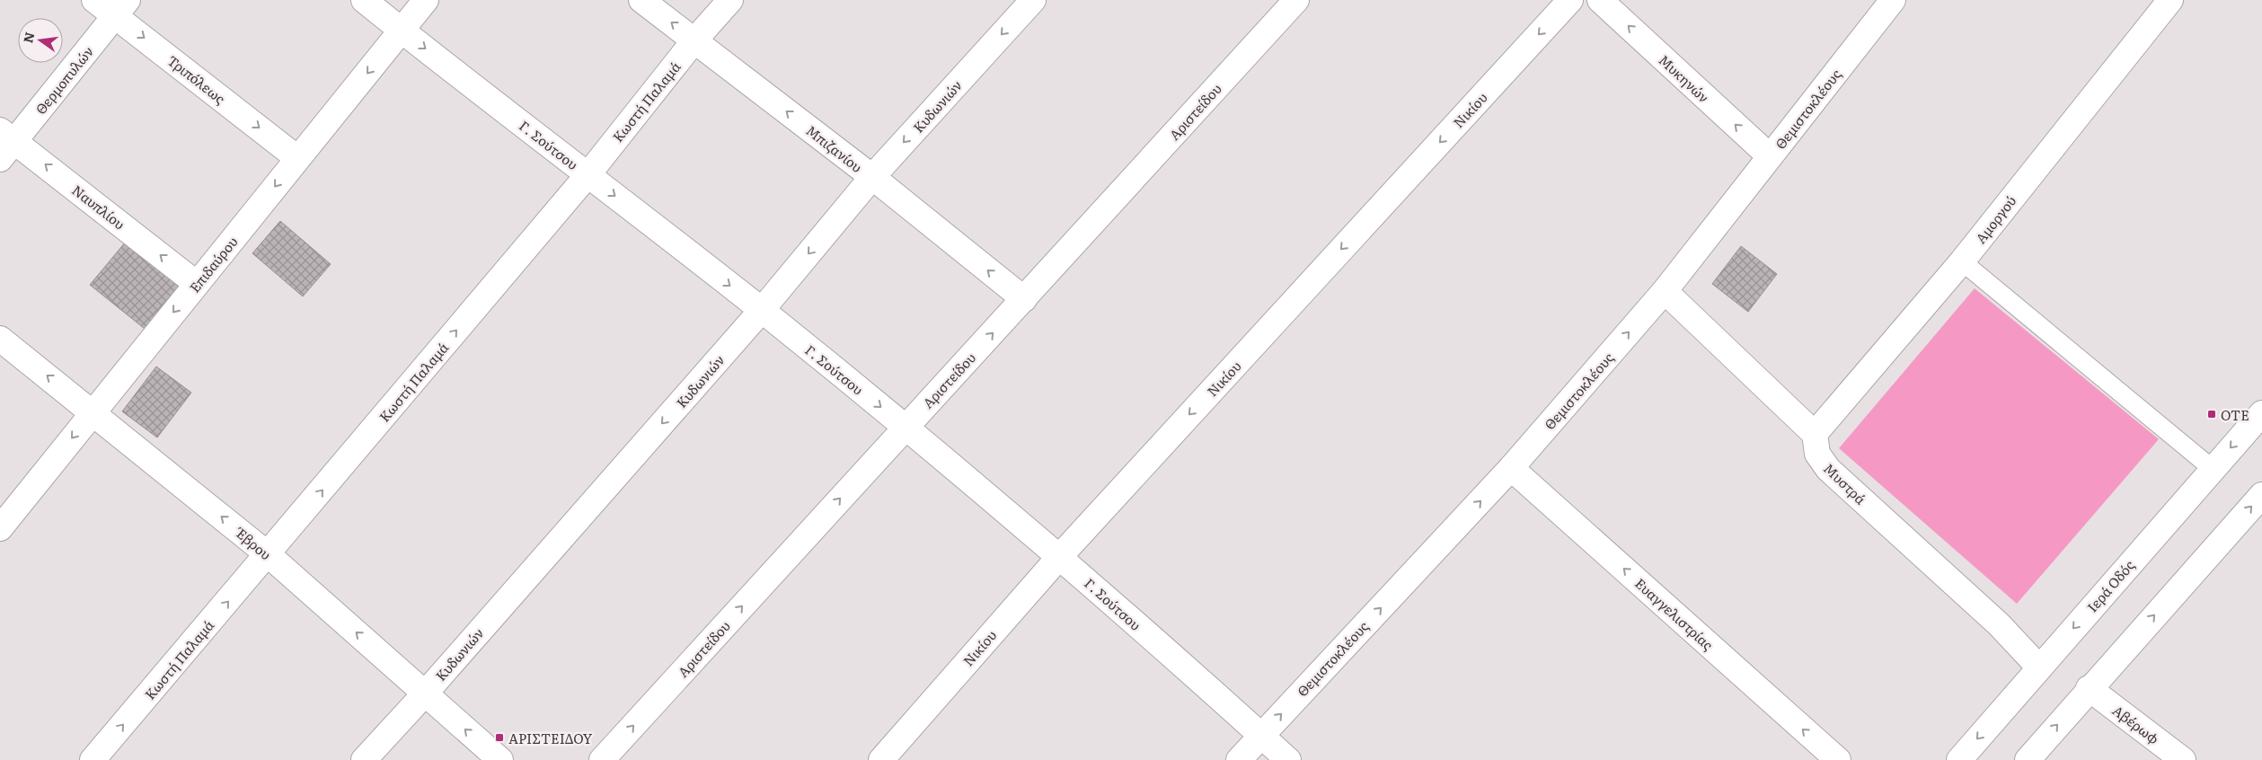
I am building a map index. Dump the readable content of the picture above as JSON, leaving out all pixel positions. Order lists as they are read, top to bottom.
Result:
{
  "streets": {
    "street": [
      "Μυκηνών",
      "Τριπόλεως",
      "Θερμοπυλών",
      "Κωστή Παλαμά",
      "Κυδωνιών",
      "Θεμιστοκλέους",
      "Νικίου",
      "Αριστείδου",
      "Γ. Σούτσου",
      "Μπιζανίου",
      "Ναυπλίου",
      "Αμοργού",
      "Επιδαύρου",
      "Μυστρά",
      "Έβρου",
      "Ιερά Οδός",
      "Ευαγγελιστρίας",
      "Αβέρωφ"
    ]
  },
  "crossings": [
    ["Μυκηνών", "Θεμιστοκλέους"],
    ["Τριπόλεως", "Θερμοπυλών"],
    ["Τριπόλεως", "Επιδαύρου"],
    ["Θερμοπυλών", "Ναυπλίου"],
    ["Κωστή Παλαμά", "Γ. Σούτσου"],
    ["Κωστή Παλαμά", "Μπιζανίου"],
    ["Κωστή Παλαμά", "Έβρου"],
    ["Κυδωνιών", "Γ. Σούτσου"],
    ["Κυδωνιών", "Μπιζανίου"],
    ["Κυδωνιών", "Έβρου"],
    ["Θεμιστοκλέους", "Γ. Σούτσου"],
    ["Θεμιστοκλέους", "Ευαγγελιστρίας"],
    ["Νικίου", "Γ. Σούτσου"],
    ["Αριστείδου", "Γ. Σούτσου"],
    ["Αριστείδου", "Μπιζανίου"],
    ["Γ. Σούτσου", "Επιδαύρου"],
    ["Ναυπλίου", "Επιδαύρου"],
    ["Αμοργού", "Μυστρά"],
    ["Επιδαύρου", "Έβρου"],
    ["Μυστρά", "Ιερά Οδός"]
  ],
  "one_way": [
    "Μυκηνών",
    "Τριπόλεως",
    "Κωστή Παλαμά",
    "Κυδωνιών",
    "Θεμιστοκλέους",
    "Νικίου",
    "Αριστείδου",
    "Γ. Σούτσου",
    "Μπιζανίου",
    "Ναυπλίου",
    "Επιδαύρου",
    "Έβρου",
    "Ευαγγελιστρίας"
  ],
  "places": {
    "transit": ["ΟΤΕ", "ΑΡΙΣΤΕΙΔΟΥ"]
  },
  "north": "left"
}
